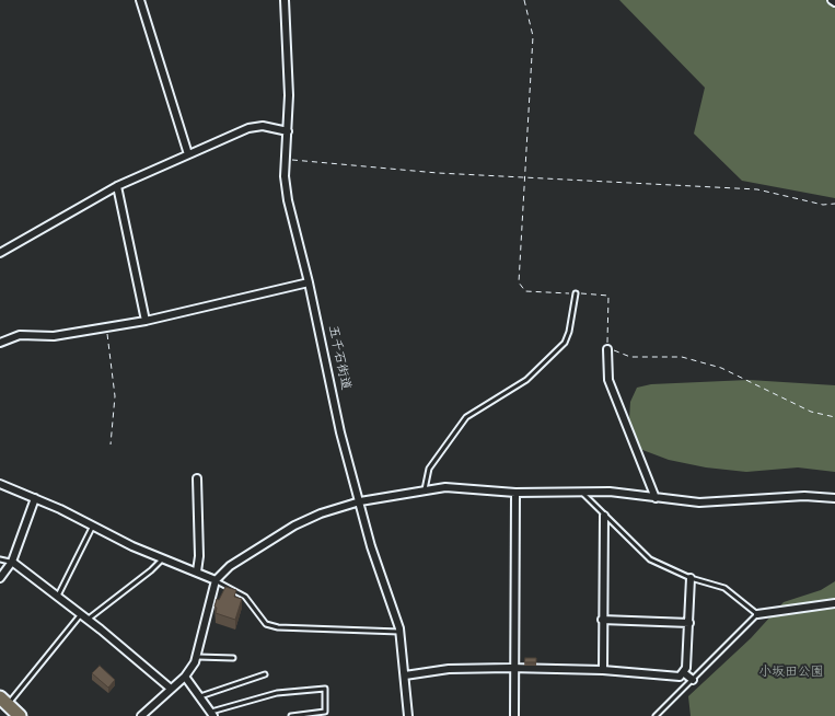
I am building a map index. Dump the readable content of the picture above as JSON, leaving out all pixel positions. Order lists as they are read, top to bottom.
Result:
{
  "streets": {
    "street": ["五千石街道"]
  },
  "parks": ["小坂田公園"]
}
